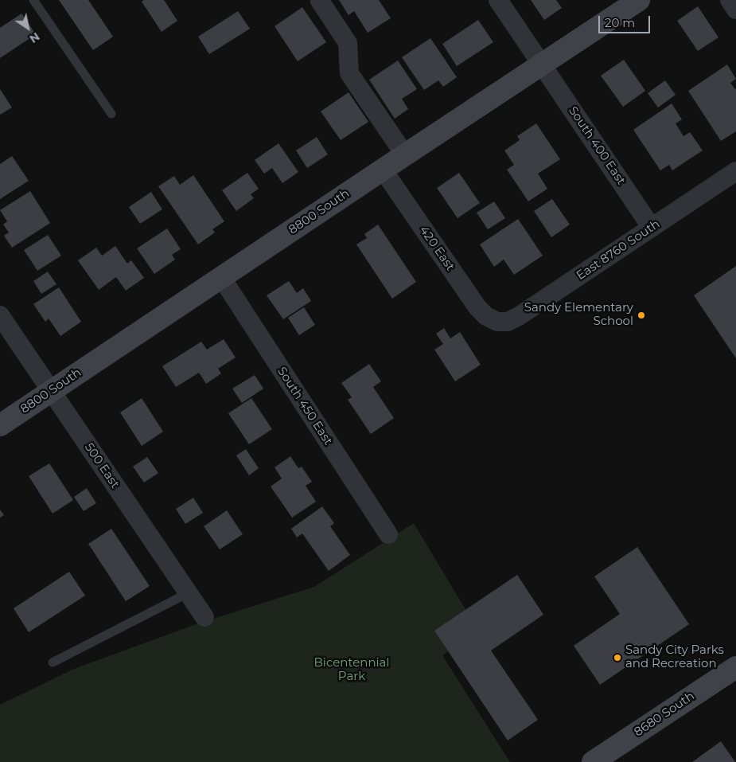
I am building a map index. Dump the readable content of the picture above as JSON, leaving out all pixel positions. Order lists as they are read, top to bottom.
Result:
{
  "streets": {
    "street": [
      "South 400 East",
      "8800 South",
      "420 East",
      "East 8760 South",
      "South 450 East",
      "500 East",
      "8680 South"
    ]
  },
  "crossings": [
    ["South 400 East", "8800 South"],
    ["South 400 East", "East 8760 South"],
    ["8800 South", "420 East"],
    ["8800 South", "South 450 East"],
    ["8800 South", "500 East"],
    ["420 East", "East 8760 South"]
  ],
  "parks": ["Bicentennial Park"],
  "places": ["Sandy Elementary School", "Sandy City Parks and Recreation"],
  "scale_bar": "20 m",
  "north": "bottom right"
}
